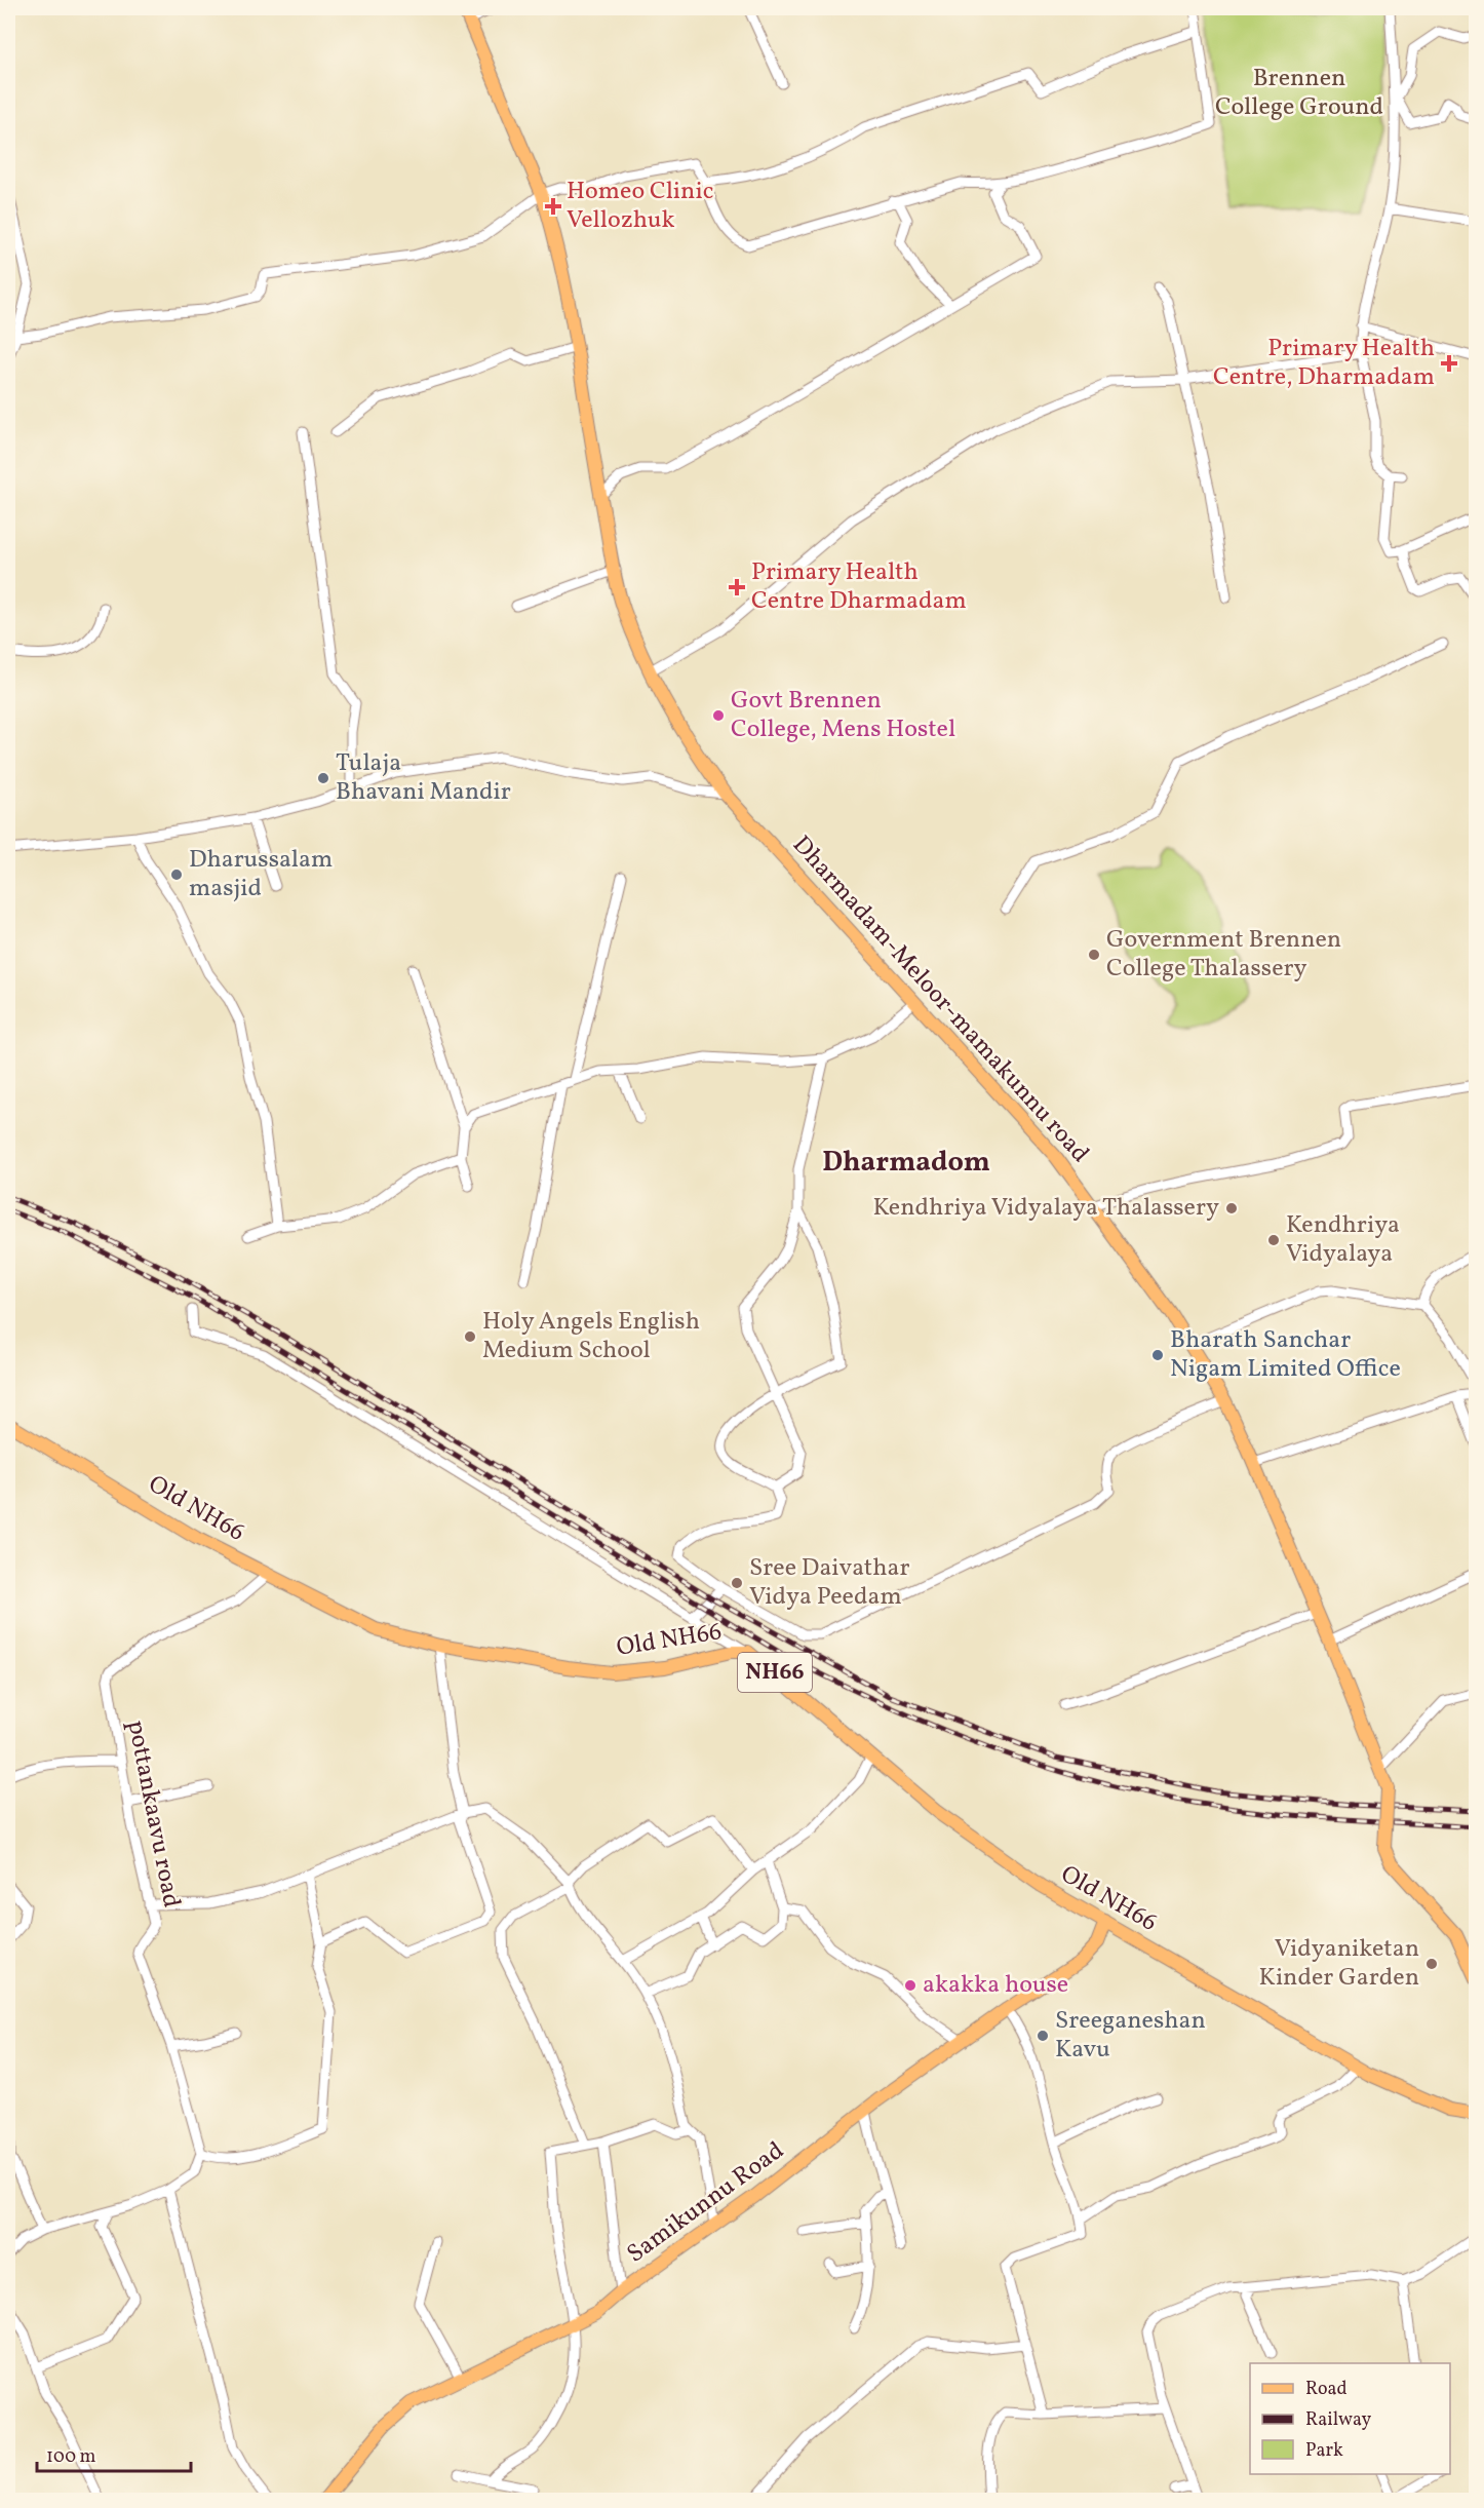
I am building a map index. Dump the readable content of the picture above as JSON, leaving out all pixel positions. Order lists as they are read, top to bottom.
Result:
{
  "streets": {
    "main road": [
      "Dharmadam-Meloor-mamakunnu road",
      "Old NH66",
      "NH66",
      "Samikunnu Road"
    ],
    "street": ["pottankaavu road"]
  },
  "crossings": [
    ["Old NH66", "pottankaavu road"],
    ["Old NH66", "Samikunnu Road"]
  ],
  "districts": ["Dharmadom"],
  "parks": ["Brennen College Ground"],
  "places": {
    "health": ["Homeo Clinic Vellozhuk", "Primary Health Centre, Dharmadam", "Primary Health Centre Dharmadam"],
    "other": [
      "Govt Brennen College, Mens Hostel",
      "Tulaja Bhavani Mandir",
      "Dharussalam masjid",
      "Government Brennen College Thalassery",
      "Kendhriya Vidyalaya Thalassery",
      "Kendhriya Vidyalaya",
      "Holy Angels English Medium School",
      "Bharath Sanchar Nigam Limited Office",
      "Sree Daivathar Vidya Peedam",
      "Vidyaniketan Kinder Garden",
      "akakka house",
      "Sreeganeshan Kavu"
    ]
  },
  "legend": ["Road", "Railway", "Park"],
  "scale_bar": "100 m"
}
